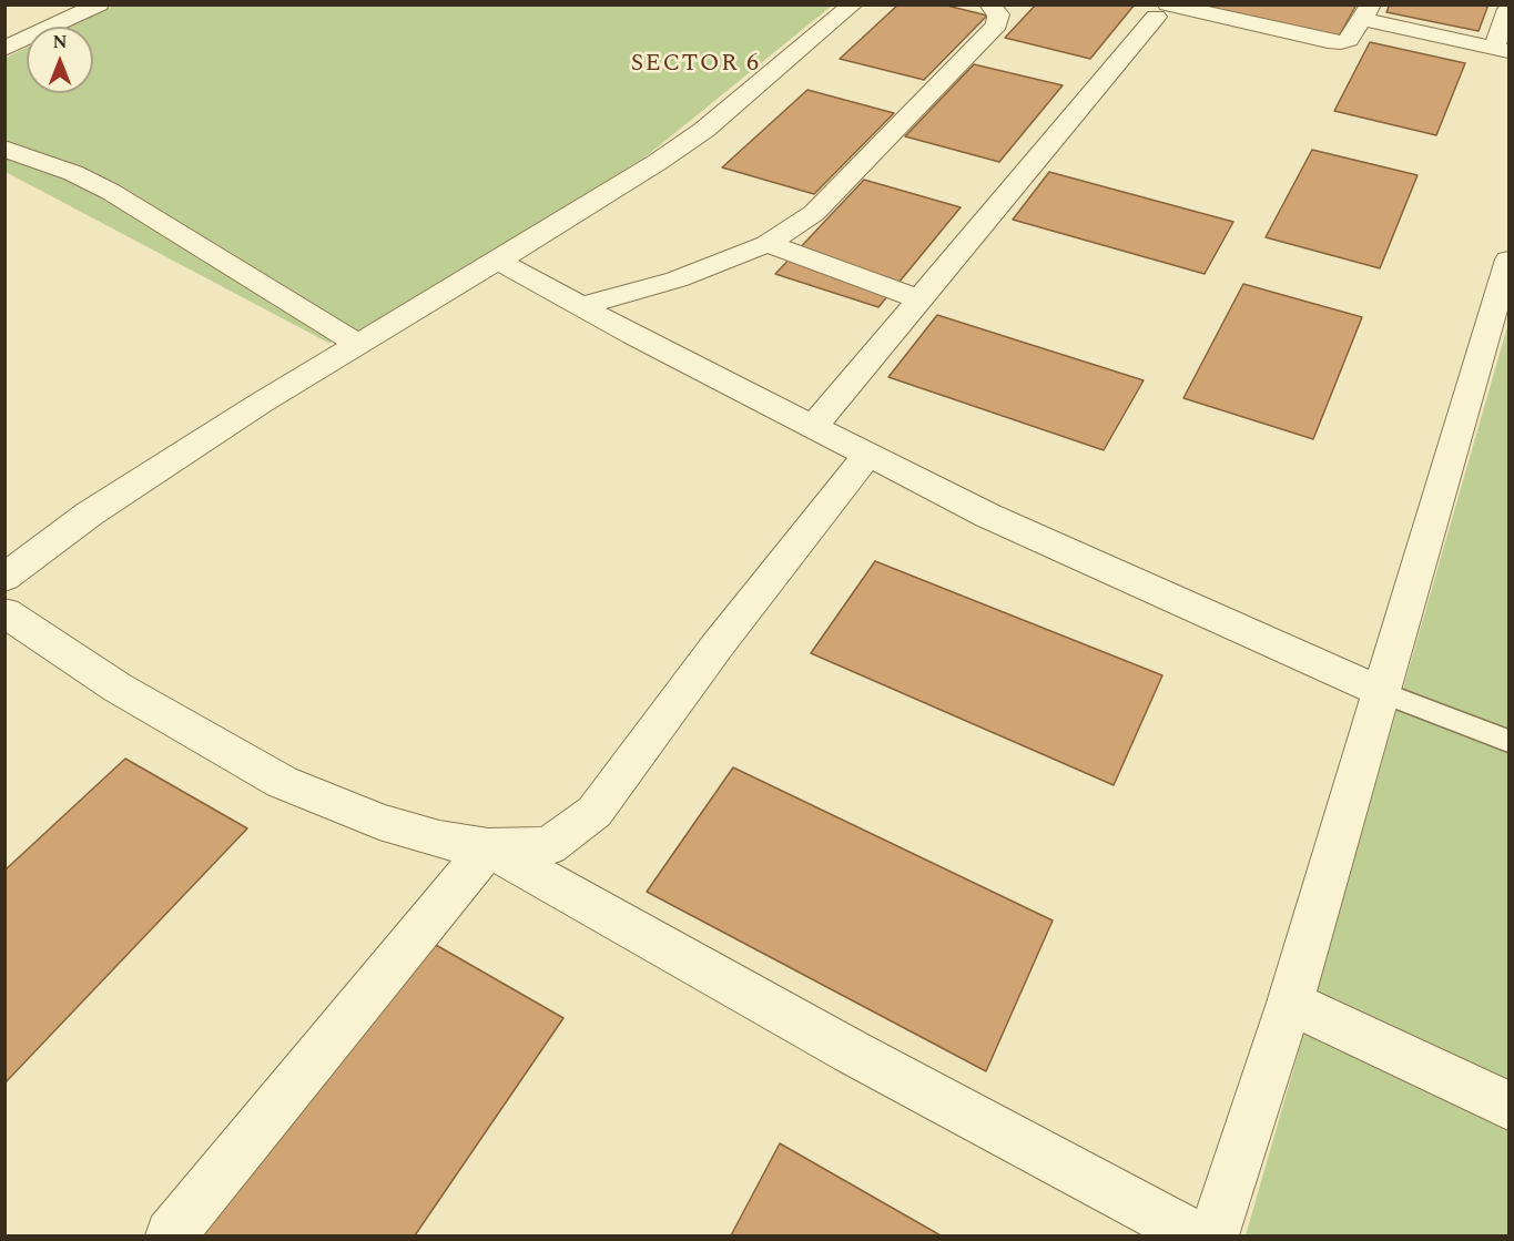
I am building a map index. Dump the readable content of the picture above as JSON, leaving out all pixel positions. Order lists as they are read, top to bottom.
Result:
{
  "districts": ["SECTOR 6"],
  "north": "top"
}
